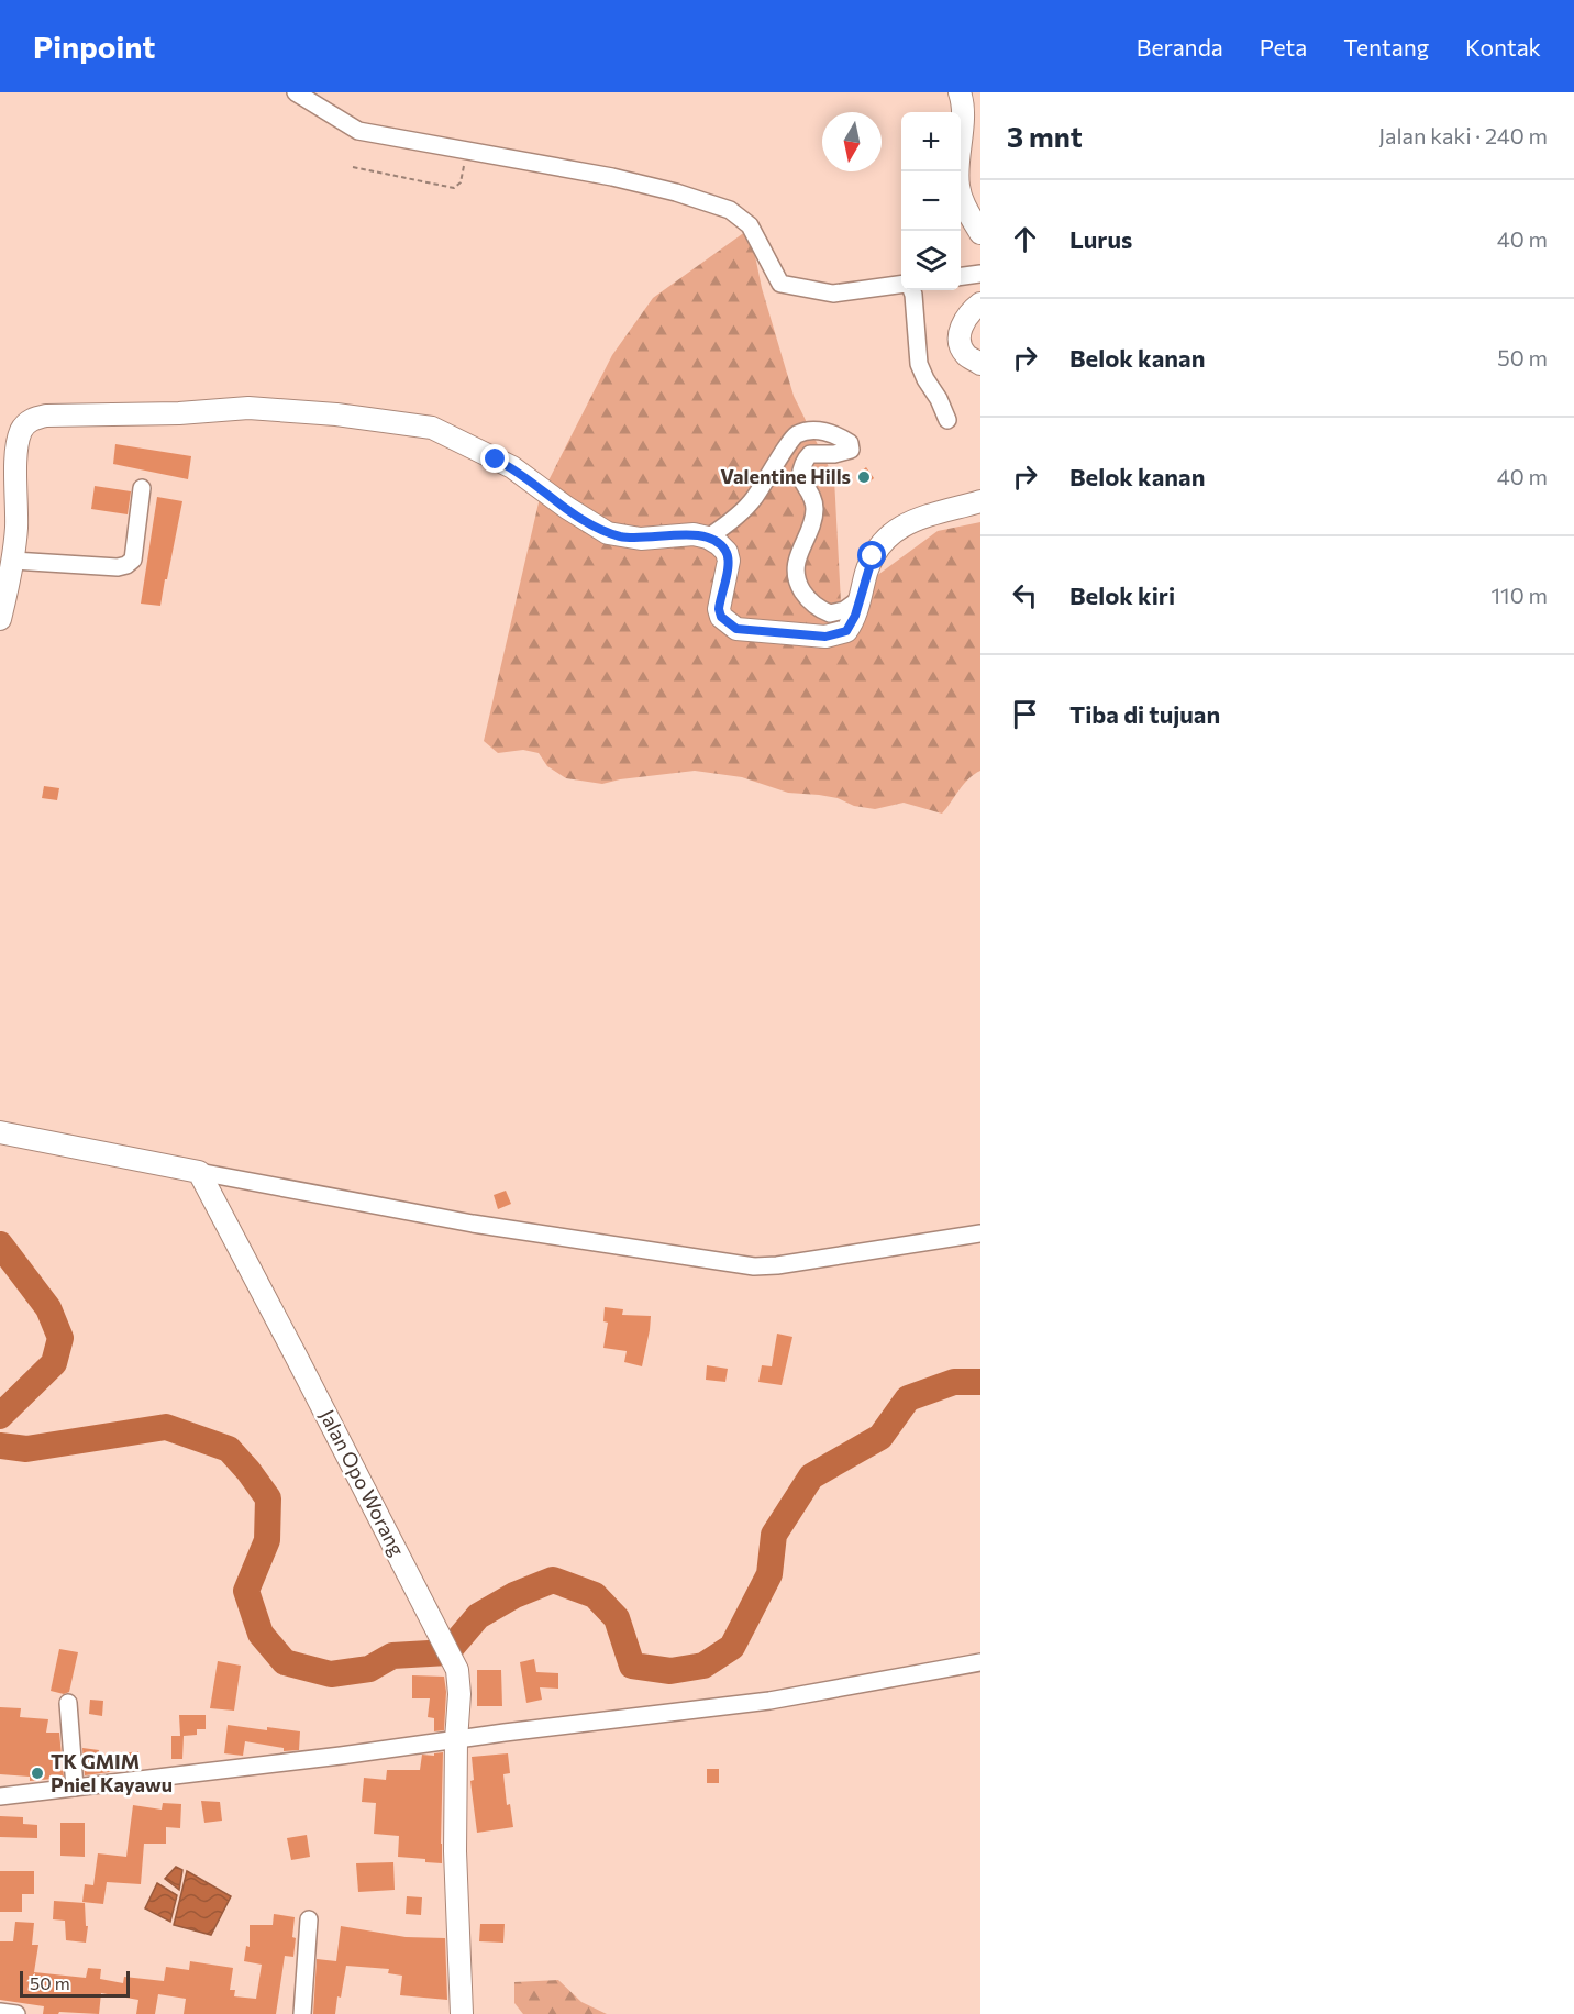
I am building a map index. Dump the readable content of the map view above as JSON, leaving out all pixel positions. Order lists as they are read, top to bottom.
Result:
{
  "streets": {
    "street": ["Jalan Opo Worang"]
  },
  "places": ["Valentine Hills", "TK GMIM Pniel Kayawu"],
  "scale_bar": "50 m",
  "north": "bottom",
  "page": {
    "header": "Pinpoint",
    "nav": [
      "Beranda",
      "Peta",
      "Tentang",
      "Kontak"
    ],
    "heading": ["3 mnt", "Jalan kaki · 240 m"],
    "map_buttons": ["+", "−"],
    "list": [
      ["Lurus", "40 m"],
      ["Belok kanan", "50 m"],
      ["Belok kanan", "40 m"],
      ["Belok kiri", "110 m"],
      "Tiba di tujuan"
    ],
    "scale": "50 m"
  }
}
